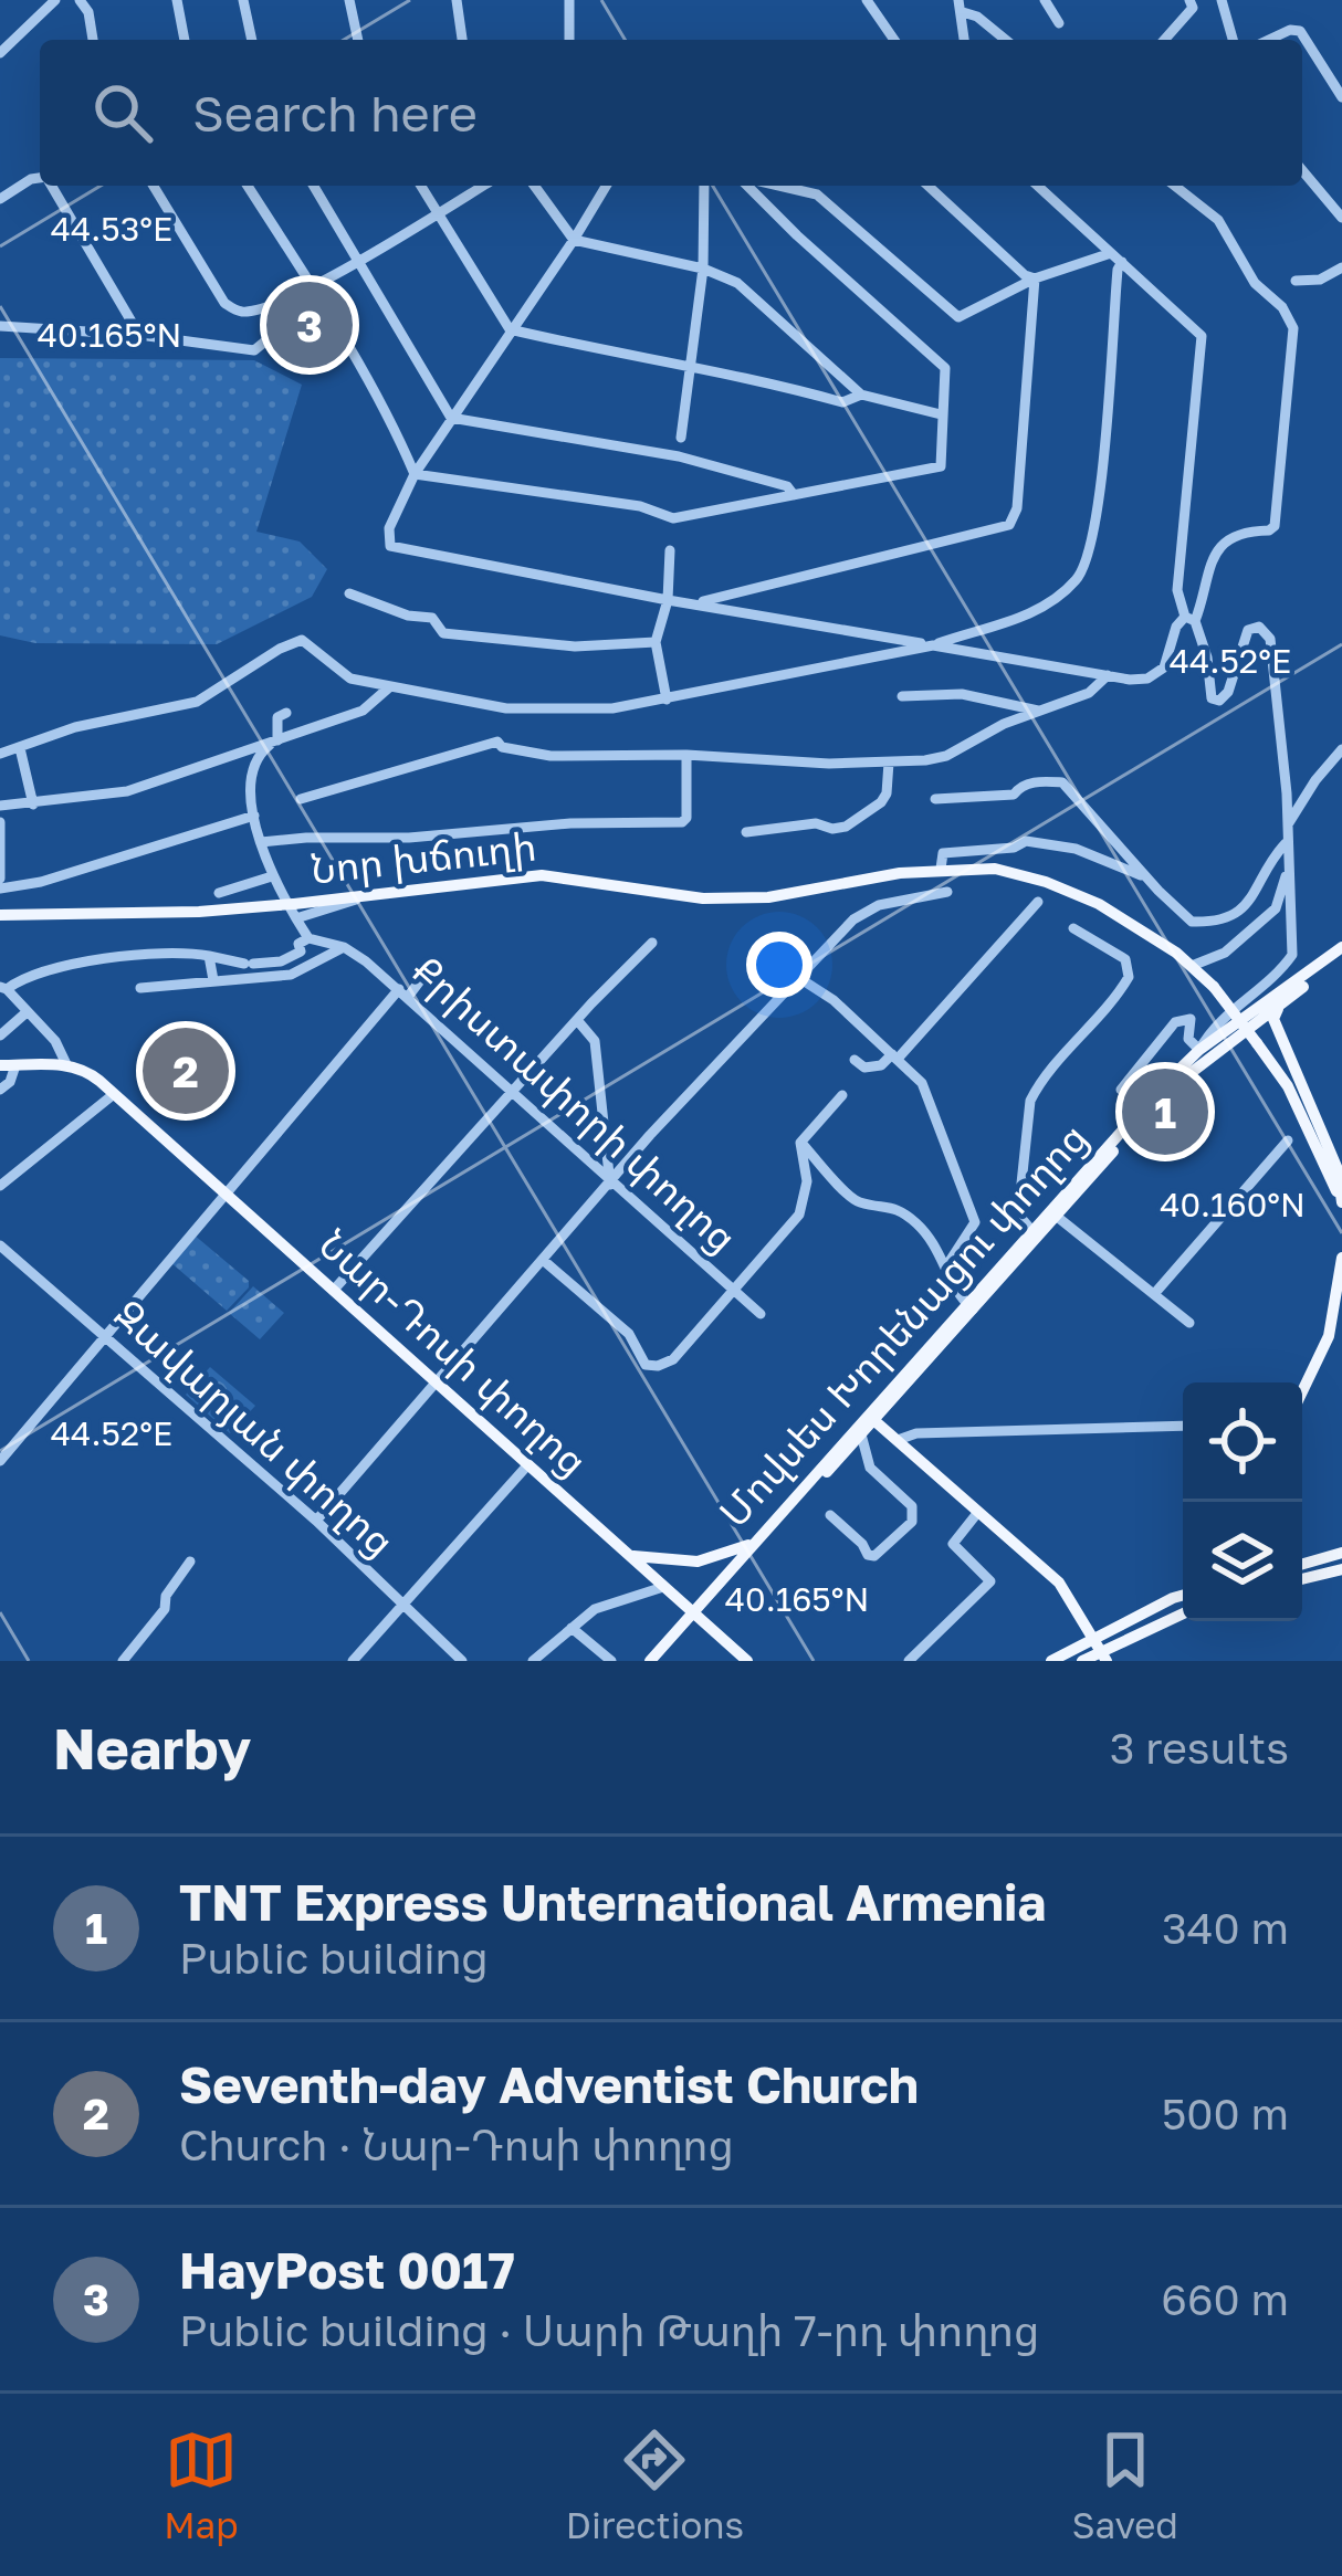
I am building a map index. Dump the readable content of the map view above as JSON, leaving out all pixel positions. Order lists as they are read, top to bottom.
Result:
{
  "streets": {
    "main road": ["Նոր խճուղի", "Մովսես Խորենացու փողոց", "Նար-Դոսի փողոց"],
    "street": ["Քրիստափորի փողոց", "Զավարյան փողոց"]
  },
  "crossings": [
    ["Մովսես Խորենացու փողոց", "Նար-Դոսի փողոց"]
  ],
  "page": {
    "search": "Search here",
    "pins": ["3", "2", "1"],
    "heading": ["Nearby", "3 results"],
    "list": [
      {
        "mark": "1",
        "name": "TNT Express Unternational Armenia",
        "note": "Public building",
        "value": "340 m"
      },
      {
        "mark": "2",
        "name": "Seventh-day Adventist Church",
        "note": "Church · Նար-Դոսի փողոց",
        "value": "500 m"
      },
      {
        "mark": "3",
        "name": "HayPost 0017",
        "note": "Public building · Սարի Թաղի 7-րդ փողոց",
        "value": "660 m"
      }
    ],
    "nav": ["Map", "Directions", "Saved"]
  },
  "coordinates": [
    "44.53°E",
    "40.165°N",
    "44.52°E",
    "40.160°N"
  ]
}
